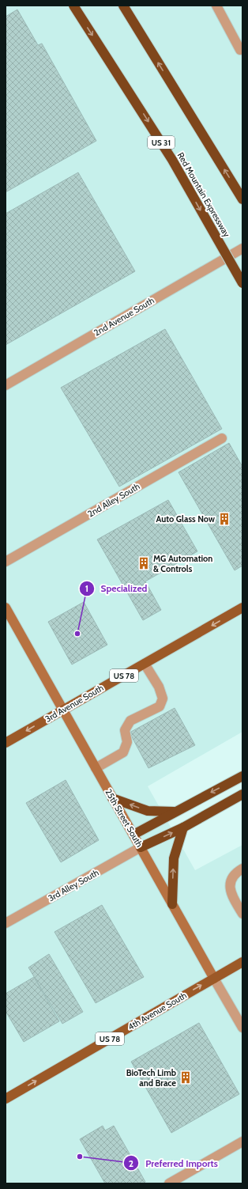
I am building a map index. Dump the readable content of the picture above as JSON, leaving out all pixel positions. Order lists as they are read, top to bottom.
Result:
{
  "streets": {
    "highway": ["US 31", "Red Mountain Expressway"],
    "main road": ["US 78", "3rd Avenue South", "4th Avenue South"],
    "street": [
      "2nd Avenue South",
      "2nd Alley South",
      "25th Street South",
      "3rd Alley South"
    ]
  },
  "crossings": [
    ["3rd Avenue South", "25th Street South"],
    ["25th Street South", "3rd Alley South"],
    ["25th Street South", "4th Avenue South"]
  ],
  "one_way": ["3rd Avenue South", "4th Avenue South"],
  "places": {
    "building": ["Auto Glass Now", "MG Automation & Controls", "BioTech Limb and Brace"],
    "other": ["Specialized", "Preferred Imports"]
  }
}
